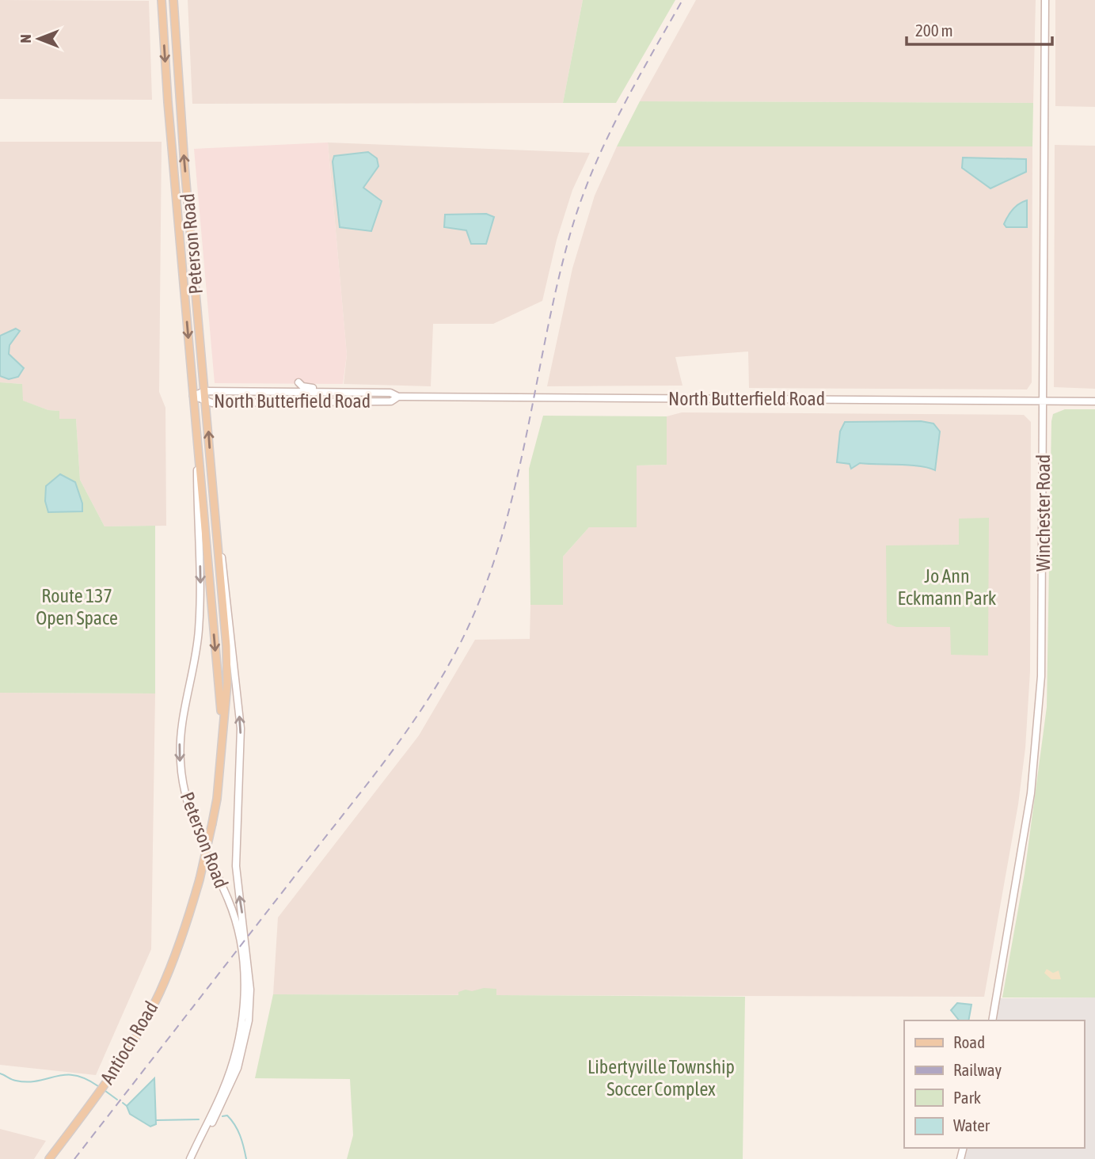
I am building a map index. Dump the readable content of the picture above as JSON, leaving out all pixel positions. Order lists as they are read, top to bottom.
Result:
{
  "streets": {
    "main road": [
      "Peterson Road",
      "North Butterfield Road",
      "Winchester Road",
      "Antioch Road"
    ]
  },
  "crossings": [
    ["Peterson Road", "North Butterfield Road"],
    ["Peterson Road", "Antioch Road"],
    ["North Butterfield Road", "Winchester Road"]
  ],
  "parks": ["Jo Ann Eckmann Park", "Route 137 Open Space", "Libertyville Township Soccer Complex"],
  "legend": [
    "Road",
    "Railway",
    "Park",
    "Water"
  ],
  "scale_bar": "200 m",
  "north": "left"
}
